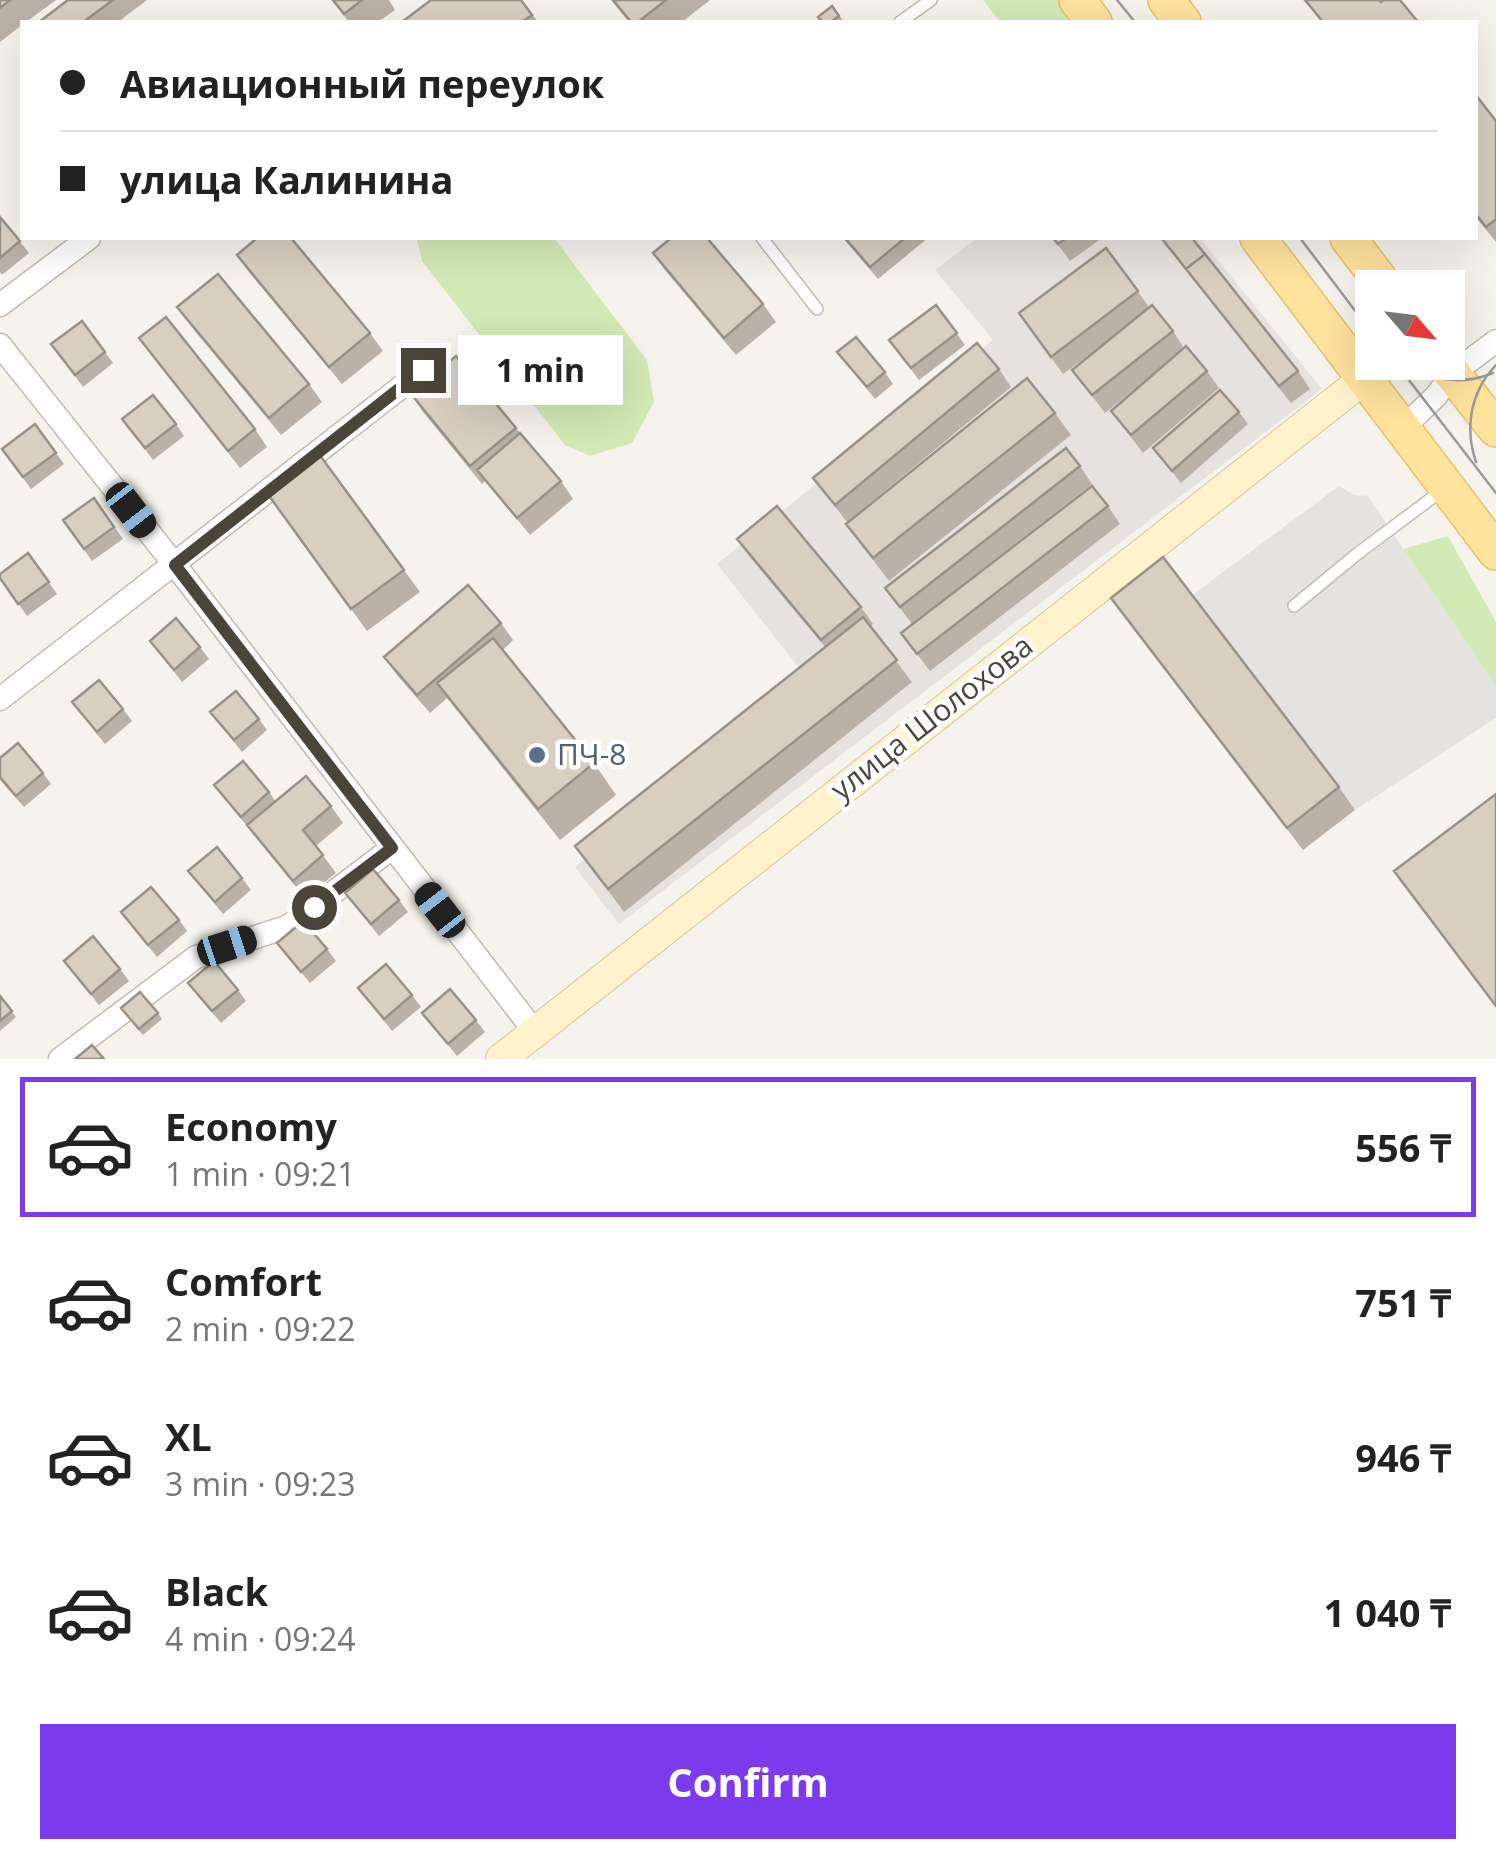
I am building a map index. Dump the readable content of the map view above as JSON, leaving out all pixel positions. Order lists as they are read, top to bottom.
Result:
{
  "streets": {
    "street": ["улица Шолохова"]
  },
  "places": ["ПЧ-8"],
  "north": "bottom right",
  "page": {
    "banner": ["Авиационный переулок", "улица Калинина"],
    "bubble": "1 min",
    "list": [
      {
        "name": "Economy",
        "note": "1 min · 09:21",
        "value": "556 ₸"
      },
      {
        "name": "Comfort",
        "note": "2 min · 09:22",
        "value": "751 ₸"
      },
      {
        "name": "XL",
        "note": "3 min · 09:23",
        "value": "946 ₸"
      },
      {
        "name": "Black",
        "note": "4 min · 09:24",
        "value": "1 040 ₸"
      }
    ],
    "buttons": "Confirm"
  }
}
